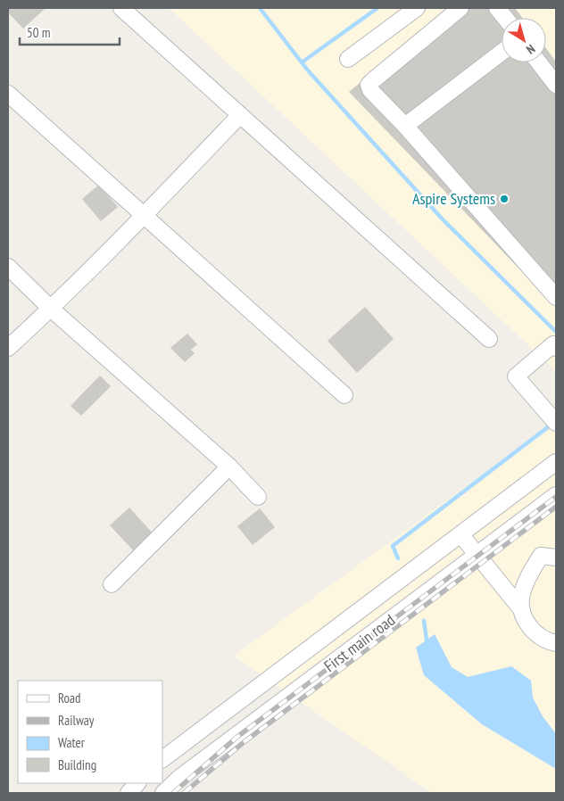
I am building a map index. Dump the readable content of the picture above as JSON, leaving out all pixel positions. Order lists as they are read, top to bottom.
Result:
{
  "streets": {
    "street": ["First main road"]
  },
  "places": ["Aspire Systems"],
  "legend": [
    "Road",
    "Railway",
    "Water",
    "Building"
  ],
  "scale_bar": "50 m",
  "north": "bottom right"
}
